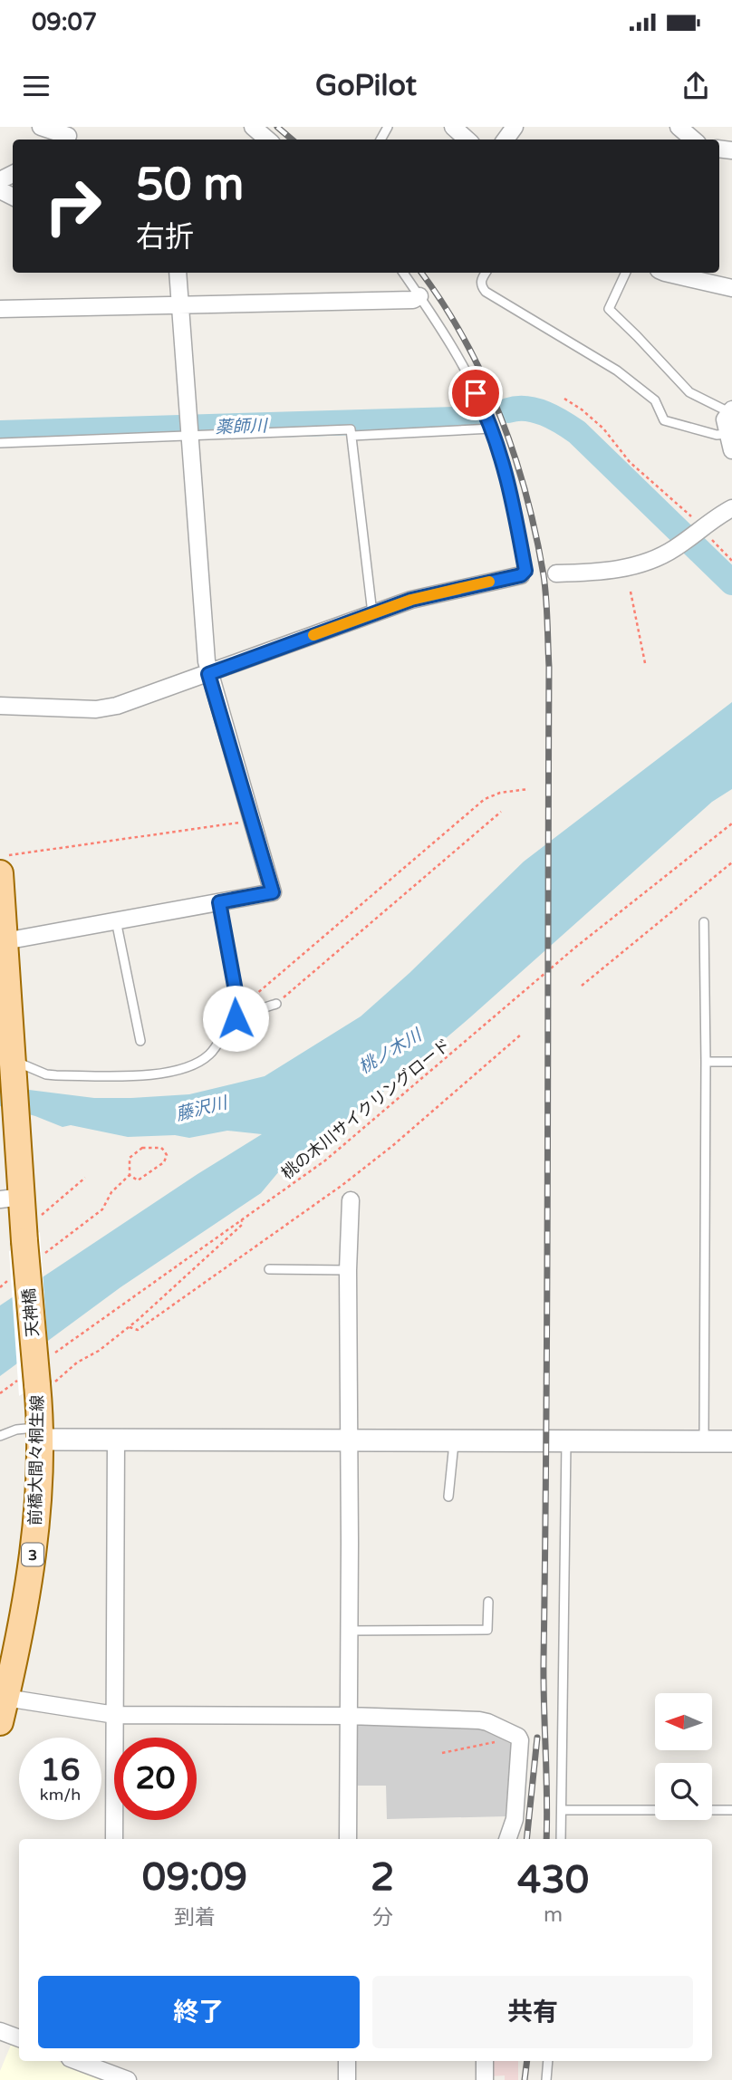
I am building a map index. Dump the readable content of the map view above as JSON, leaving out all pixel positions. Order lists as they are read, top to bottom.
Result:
{
  "streets": {
    "main road": ["天神橋", "前橋大間々桐生線", "3"],
    "path": ["桃の木川サイクリングロード"]
  },
  "crossings": [
    ["天神橋", "前橋大間々桐生線"],
    ["天神橋", "3"]
  ],
  "water": ["薬師川", "桃ノ木川", "藤沢川"],
  "north": "left",
  "page": {
    "status": "09:07",
    "header": "GoPilot",
    "turn": ["50 m", "右折"],
    "speed": "16 km/h",
    "limit": "20",
    "eta": [
      "09:09",
      "到着",
      "2",
      "分",
      "430",
      "m"
    ],
    "buttons": ["終了", "共有"]
  }
}
